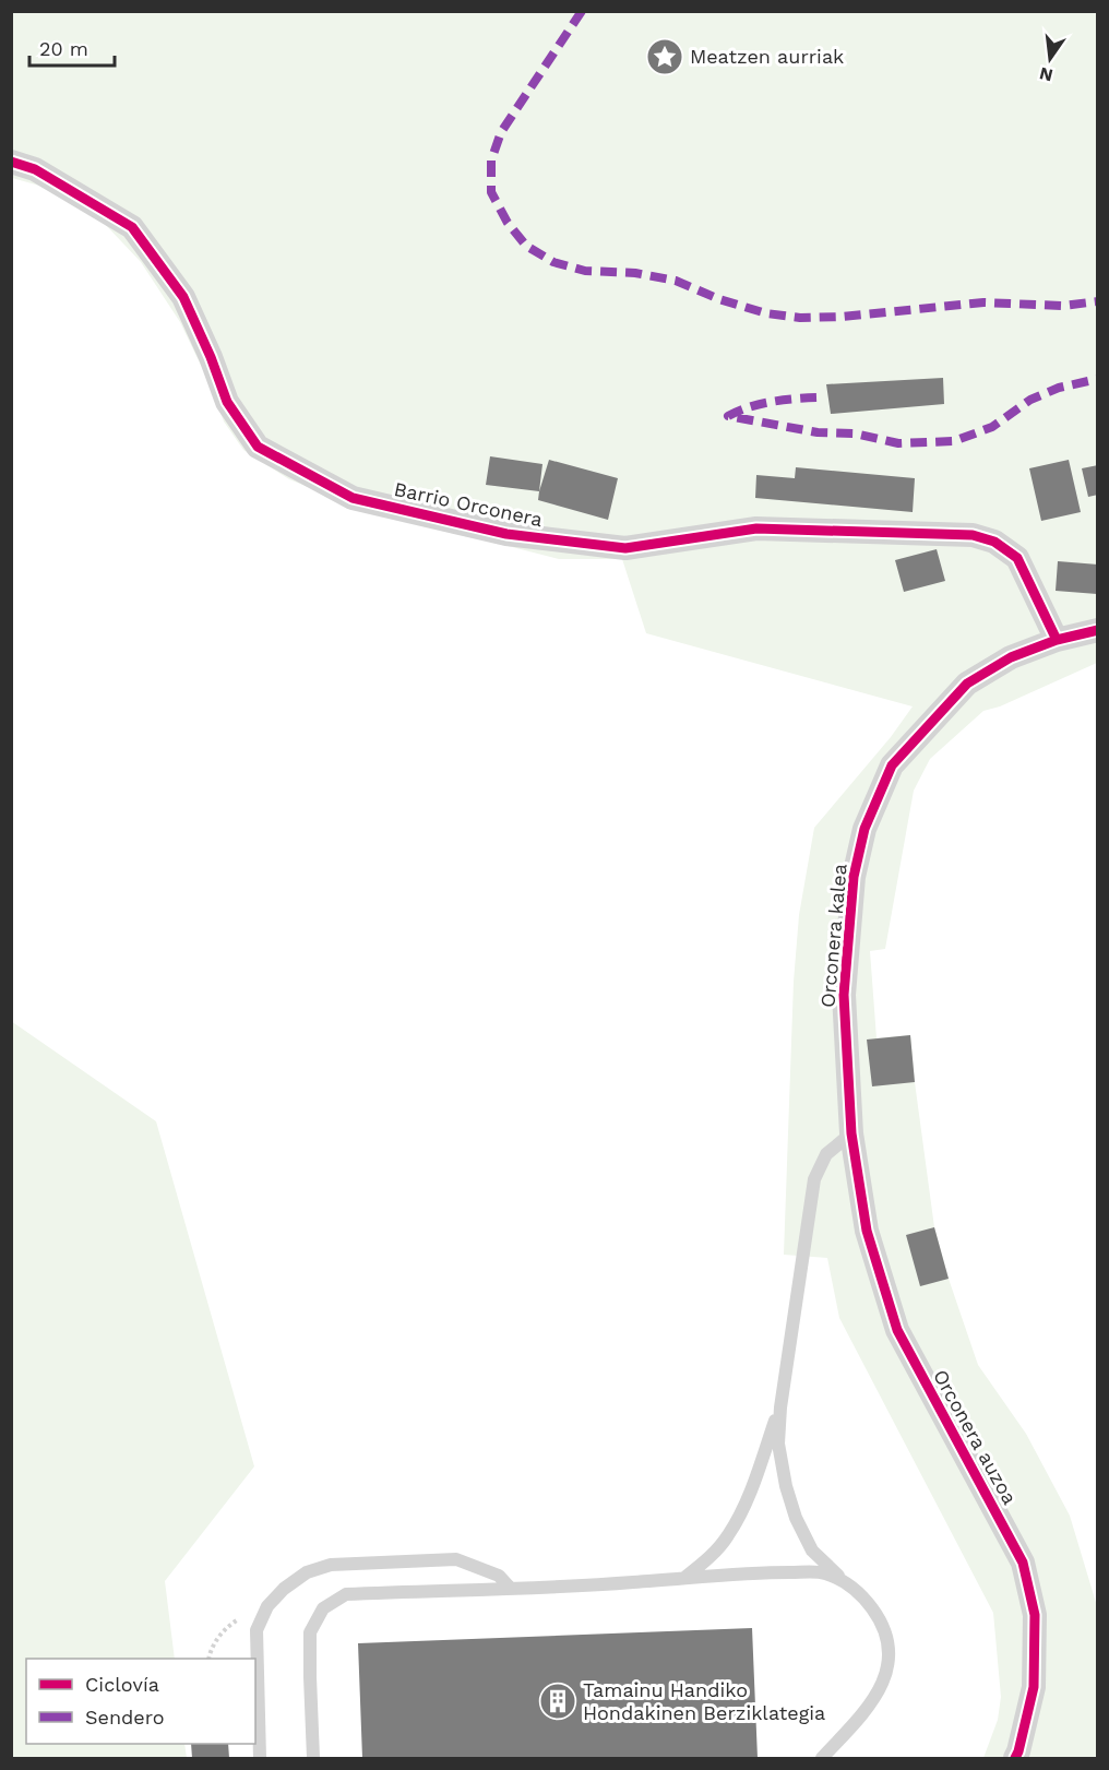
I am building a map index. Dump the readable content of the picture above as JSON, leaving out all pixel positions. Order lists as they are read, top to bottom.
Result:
{
  "streets": {
    "street": ["Barrio Orconera", "Orconera kalea", "Orconera auzoa"]
  },
  "crossings": [
    ["Barrio Orconera", "Orconera kalea"],
    ["Orconera kalea", "Orconera auzoa"]
  ],
  "places": {
    "place": ["Meatzen aurriak"],
    "building": ["Tamainu Handiko Hondakinen Berziklategia"]
  },
  "legend": ["Ciclovía", "Sendero"],
  "scale_bar": "20 m",
  "north": "bottom"
}
